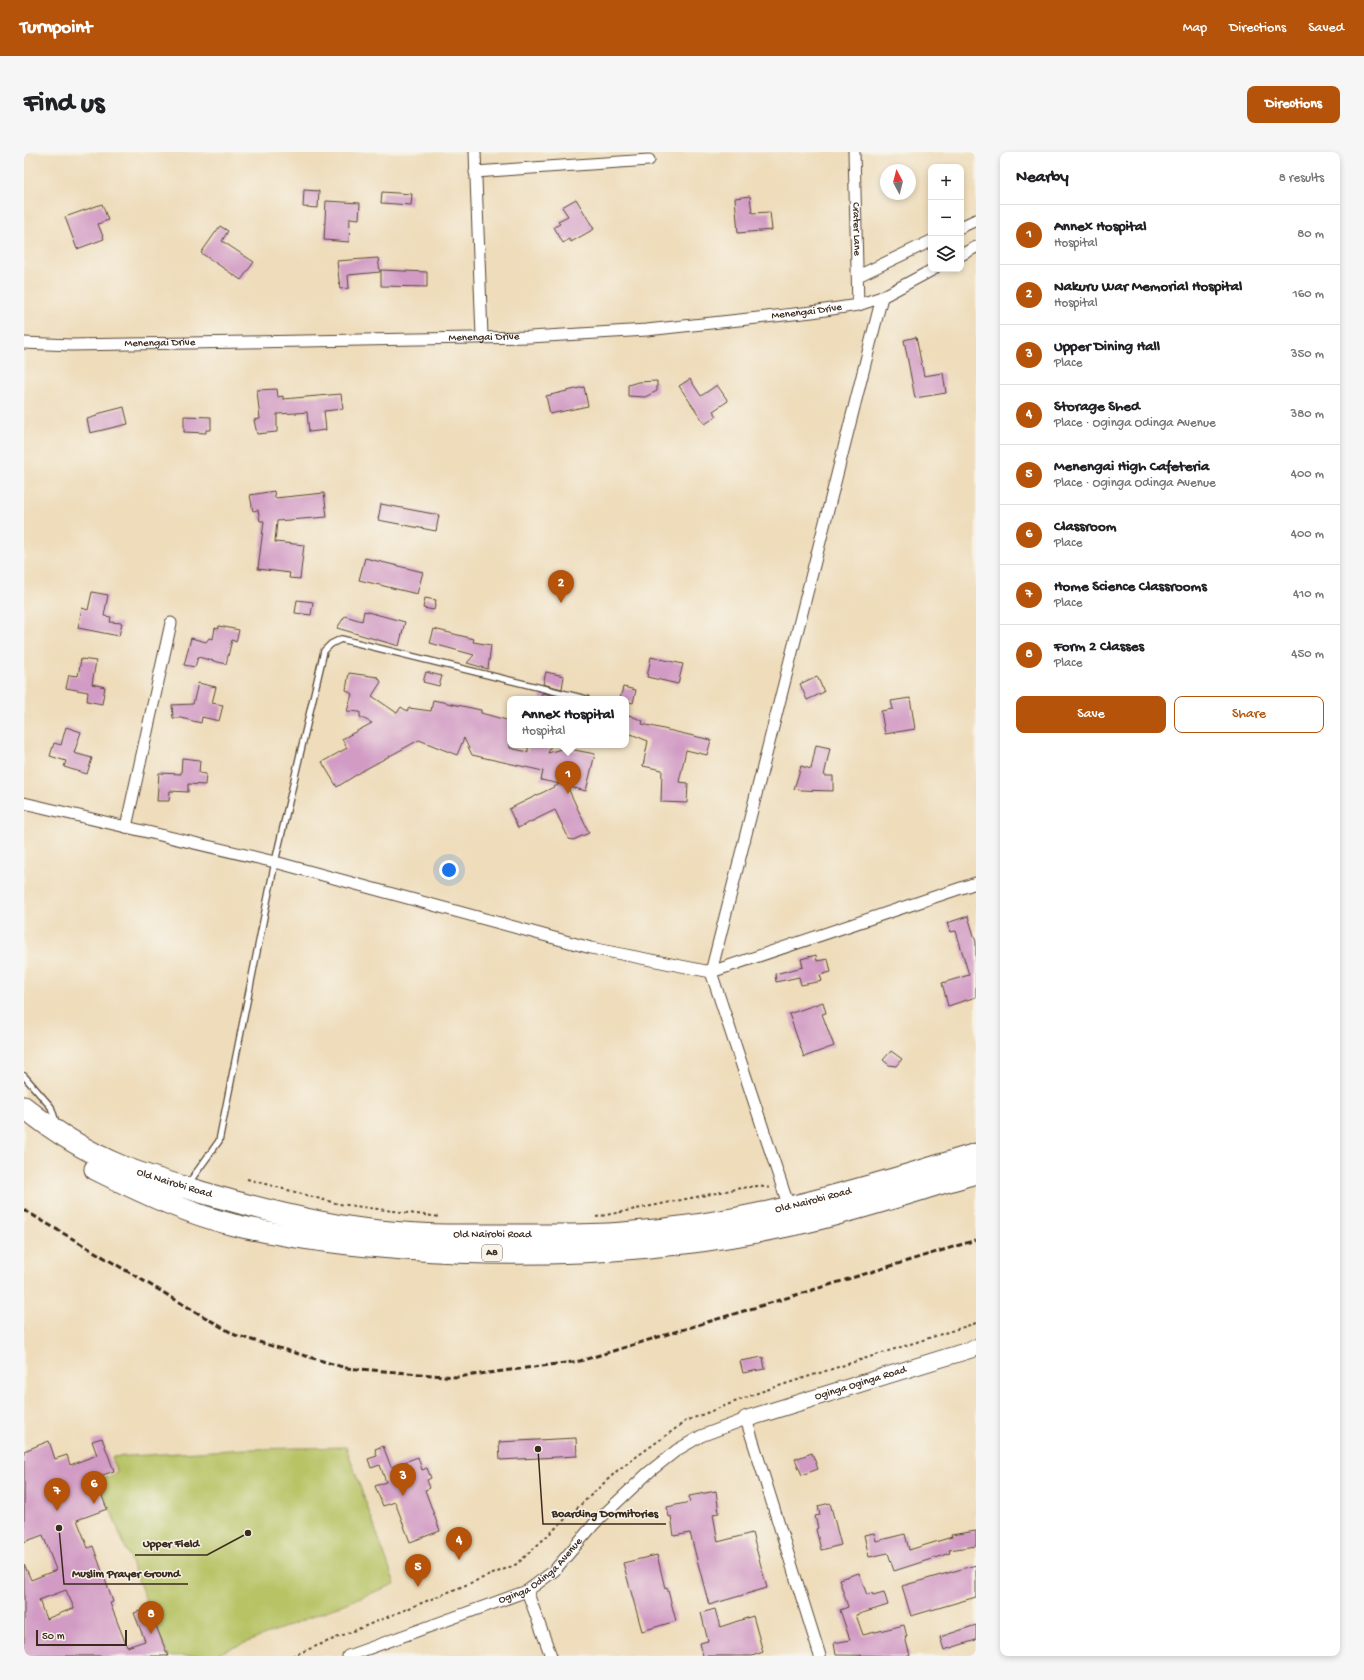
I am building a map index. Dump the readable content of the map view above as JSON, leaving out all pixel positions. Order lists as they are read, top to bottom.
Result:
{
  "streets": {
    "highway": ["Old Nairobi Road", "A8"],
    "street": [
      "Crater Lane",
      "Menengai Drive",
      "Oginga Oginga Road",
      "Oginga Odinga Avenue"
    ]
  },
  "crossings": [
    ["Crater Lane", "Menengai Drive"],
    ["Oginga Oginga Road", "Oginga Odinga Avenue"]
  ],
  "places": ["Boarding Dormitories", "Muslim Prayer Ground", "Upper Field"],
  "scale_bar": "50 m",
  "north": "top",
  "page": {
    "header": "Turnpoint",
    "nav": ["Map", "Directions", "Saved"],
    "buttons": [
      "Directions",
      ["Save", "Share"]
    ],
    "title": "Find us",
    "heading": ["Nearby", "8 results"],
    "map_buttons": ["+", "−"],
    "list": [
      {
        "mark": "1",
        "name": "Annex Hospital",
        "note": "Hospital",
        "value": "80 m"
      },
      {
        "mark": "2",
        "name": "Nakuru War Memorial Hospital",
        "note": "Hospital",
        "value": "160 m"
      },
      {
        "mark": "3",
        "name": "Upper Dining Hall",
        "note": "Place",
        "value": "350 m"
      },
      {
        "mark": "4",
        "name": "Storage Shed",
        "note": "Place · Oginga Odinga Avenue",
        "value": "380 m"
      },
      {
        "mark": "5",
        "name": "Menengai High Cafeteria",
        "note": "Place · Oginga Odinga Avenue",
        "value": "400 m"
      },
      {
        "mark": "6",
        "name": "Classroom",
        "note": "Place",
        "value": "400 m"
      },
      {
        "mark": "7",
        "name": "Home Science Classrooms",
        "note": "Place",
        "value": "410 m"
      },
      {
        "mark": "8",
        "name": "Form 2 Classes",
        "note": "Place",
        "value": "450 m"
      }
    ],
    "pins": [
      "2",
      "1",
      "3",
      "6",
      "7",
      "4",
      "5",
      "8"
    ],
    "popup": ["Annex Hospital", "Hospital"],
    "scale": "50 m"
  }
}
